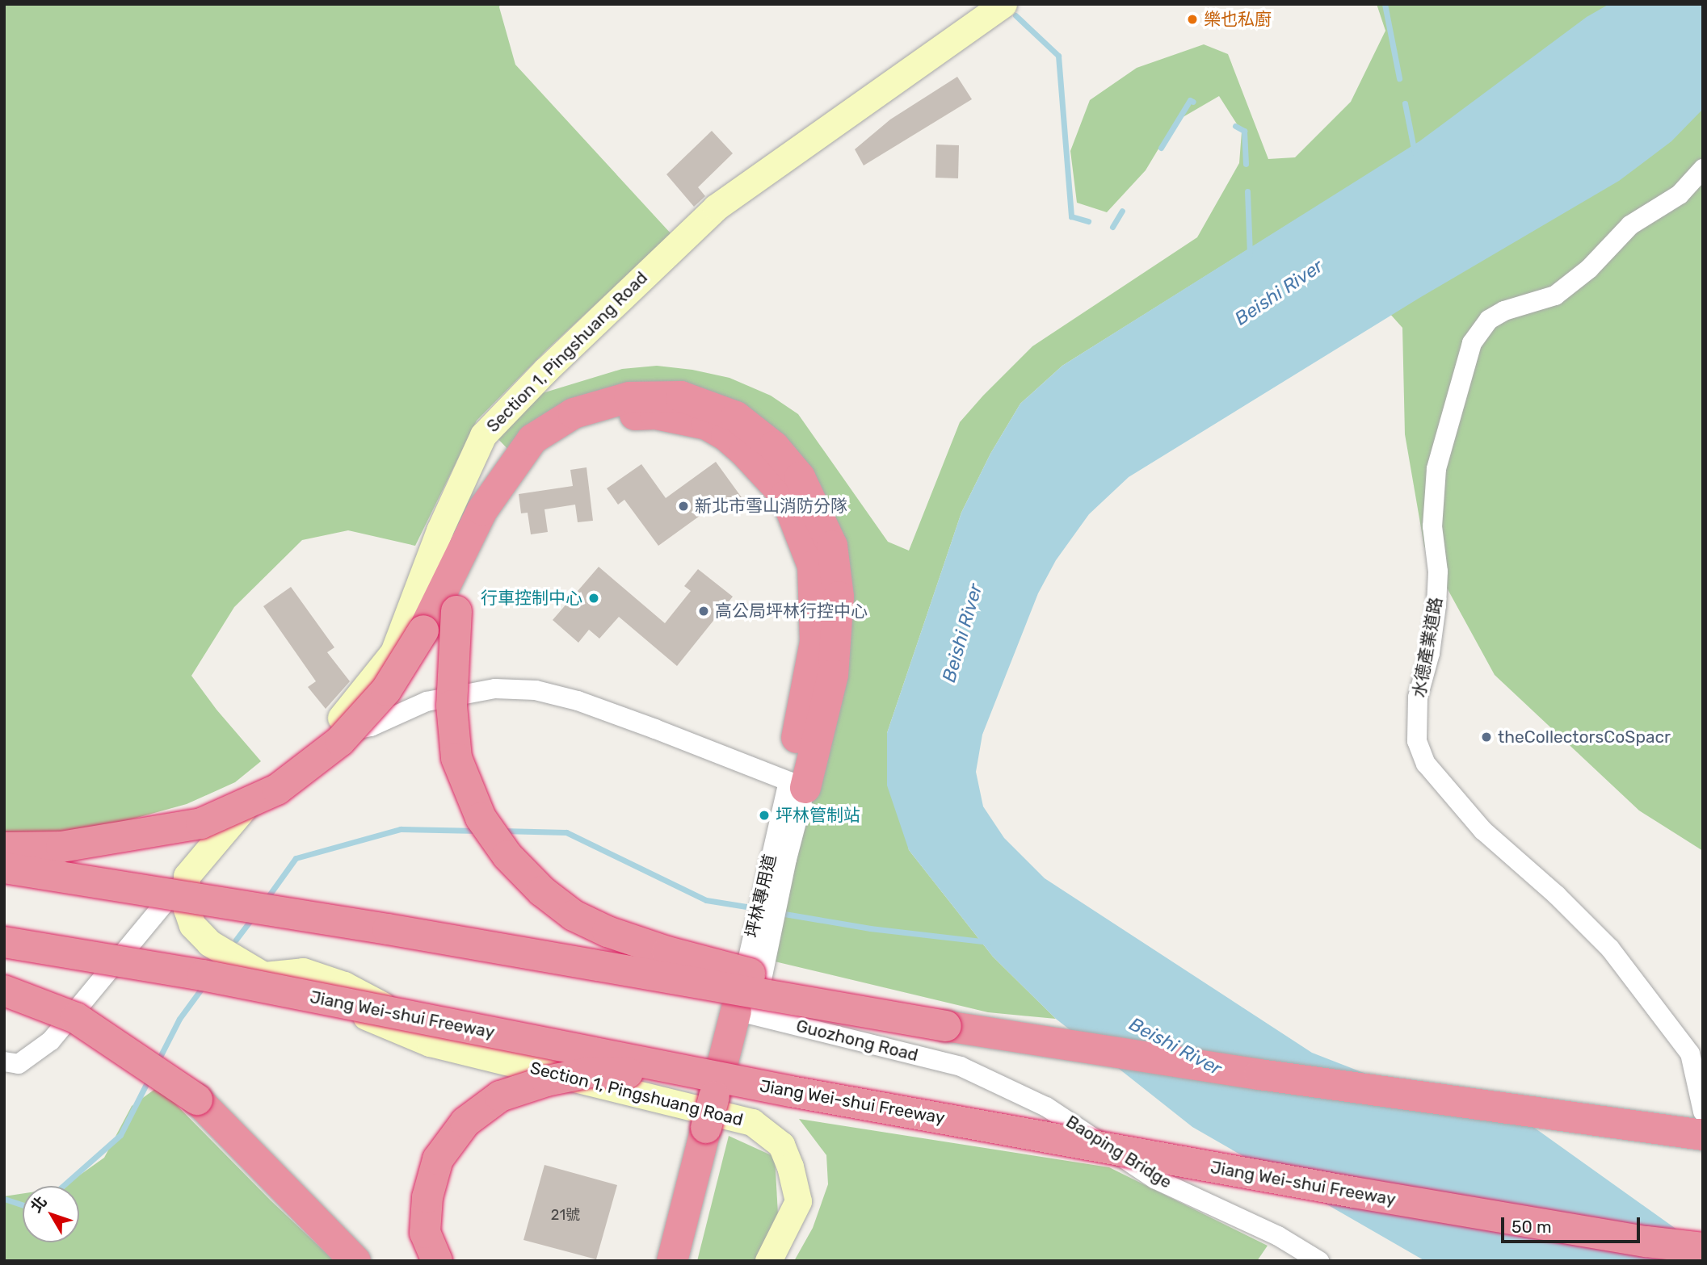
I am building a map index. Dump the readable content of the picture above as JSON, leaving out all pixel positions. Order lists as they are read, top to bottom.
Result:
{
  "streets": {
    "highway": ["Jiang Wei-shui Freeway"],
    "street": [
      "Section 1, Pingshuang Road",
      "水德產業道路",
      "坪林專用道",
      "Guozhong Road",
      "Baoping Bridge"
    ]
  },
  "crossings": [
    ["坪林專用道", "Guozhong Road"],
    ["Guozhong Road", "Baoping Bridge"]
  ],
  "water": ["Beishi River"],
  "places": [
    "樂也私廚",
    "新北市雪山消防分隊",
    "行車控制中心",
    "高公局坪林行控中心",
    "theCollectorsCoSpacr",
    "坪林管制站"
  ],
  "house_numbers": ["21號"],
  "scale_bar": "50 m",
  "north": "top left"
}
